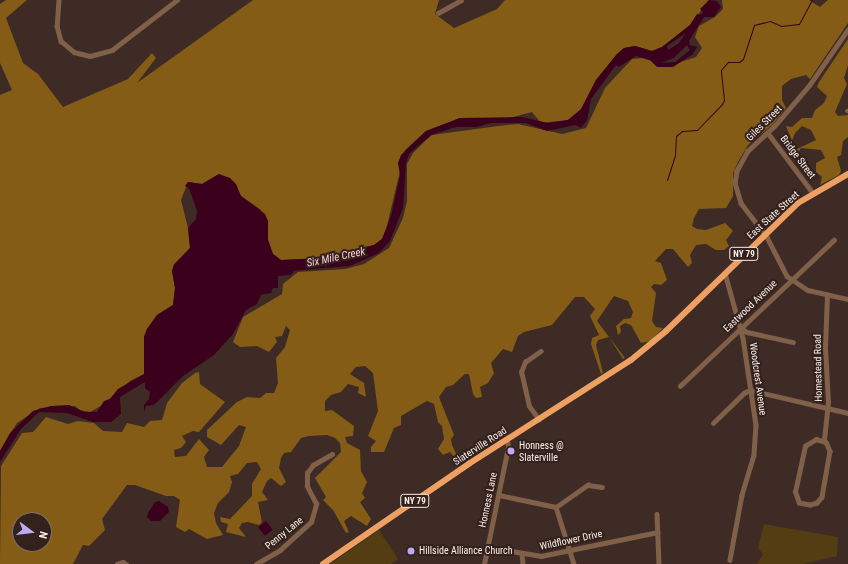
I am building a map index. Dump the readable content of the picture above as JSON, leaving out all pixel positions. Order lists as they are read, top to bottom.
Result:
{
  "streets": {
    "highway": ["East State Street", "NY 79", "Slaterville Road"],
    "street": [
      "Giles Street",
      "Bridge Street",
      "Eastwood Avenue",
      "Homestead Road",
      "Woodcrest Avenue",
      "Honness Lane",
      "Penny Lane",
      "Wildflower Drive"
    ]
  },
  "crossings": [
    ["Giles Street", "Bridge Street"],
    ["Giles Street", "East State Street"],
    ["Giles Street", "Eastwood Avenue"],
    ["Bridge Street", "East State Street"],
    ["East State Street", "Woodcrest Avenue"],
    ["East State Street", "Slaterville Road"],
    ["Eastwood Avenue", "Woodcrest Avenue"],
    ["Slaterville Road", "Honness Lane"],
    ["Honness Lane", "Wildflower Drive"]
  ],
  "water": ["Six Mile Creek"],
  "places": ["Honness @ Slaterville", "Hillside Alliance Church"],
  "north": "right"
}
